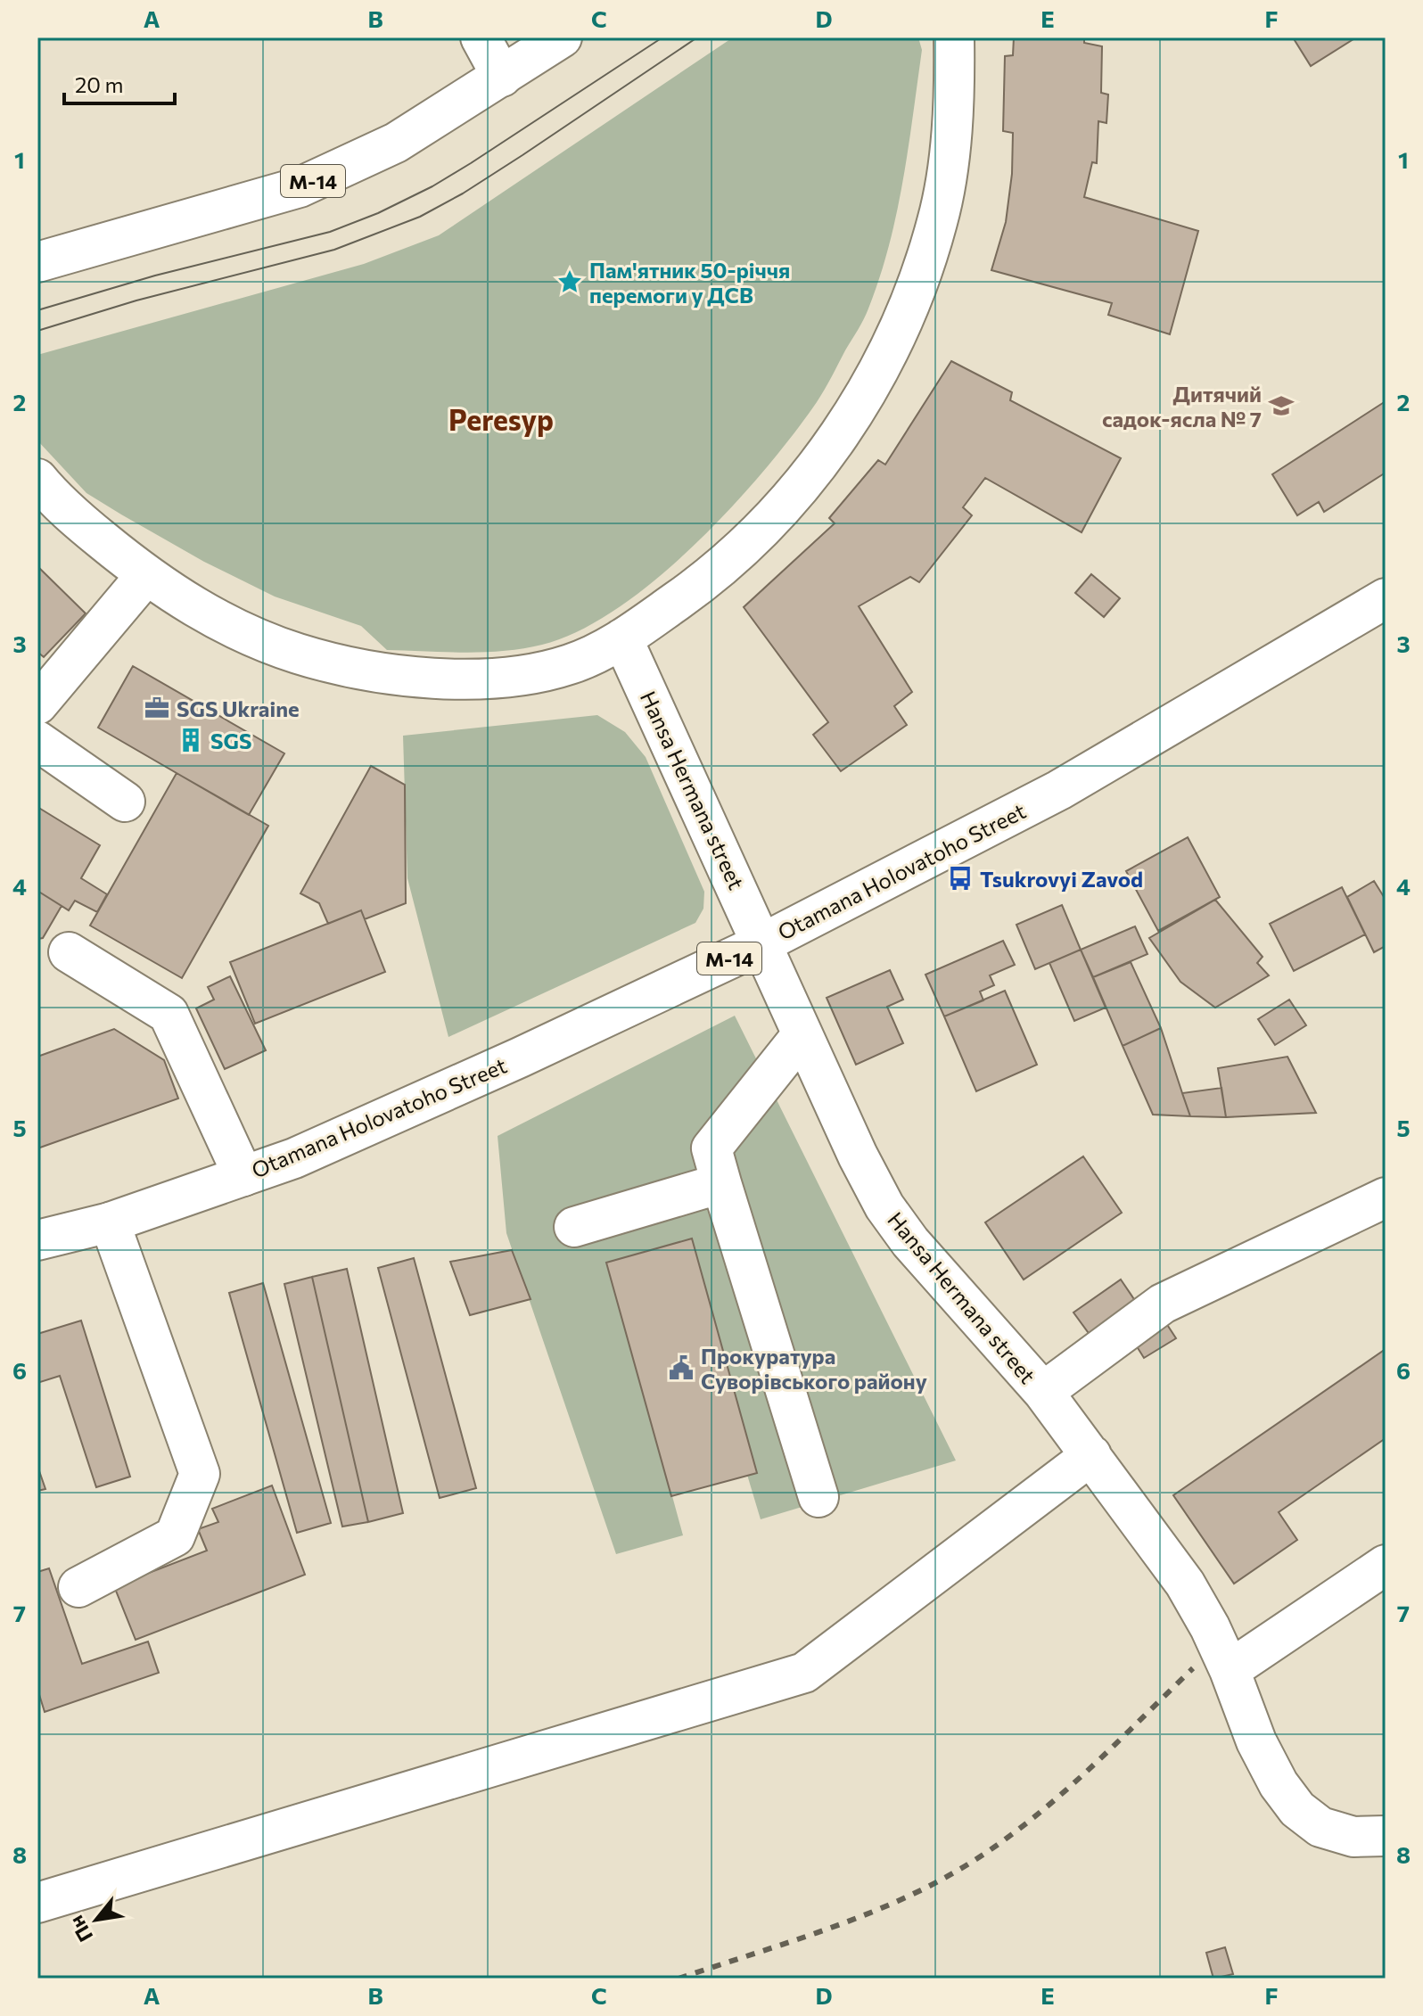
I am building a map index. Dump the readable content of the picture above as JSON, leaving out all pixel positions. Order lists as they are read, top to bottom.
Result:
{
  "streets": {
    "street": ["М-14", "Hansa Hermana street", "Otamana Holovatoho Street"]
  },
  "crossings": [
    ["Hansa Hermana street", "Otamana Holovatoho Street"]
  ],
  "districts": ["Peresyp"],
  "places": {
    "place": ["Пам'ятник 50-річчя перемоги у ДСВ"],
    "school or university": ["Дитячий садок-ясла № 7"],
    "office": ["SGS Ukraine"],
    "building": ["SGS"],
    "bus stop": ["Tsukrovyi Zavod"],
    "public building": ["Прокуратура Суворівського району"]
  },
  "scale_bar": "20 m",
  "north": "bottom left",
  "grid": {
    "columns": [
      "A",
      "B",
      "C",
      "D",
      "E",
      "F"
    ],
    "rows": [
      "1",
      "2",
      "3",
      "4",
      "5",
      "6",
      "7",
      "8"
    ]
  }
}
